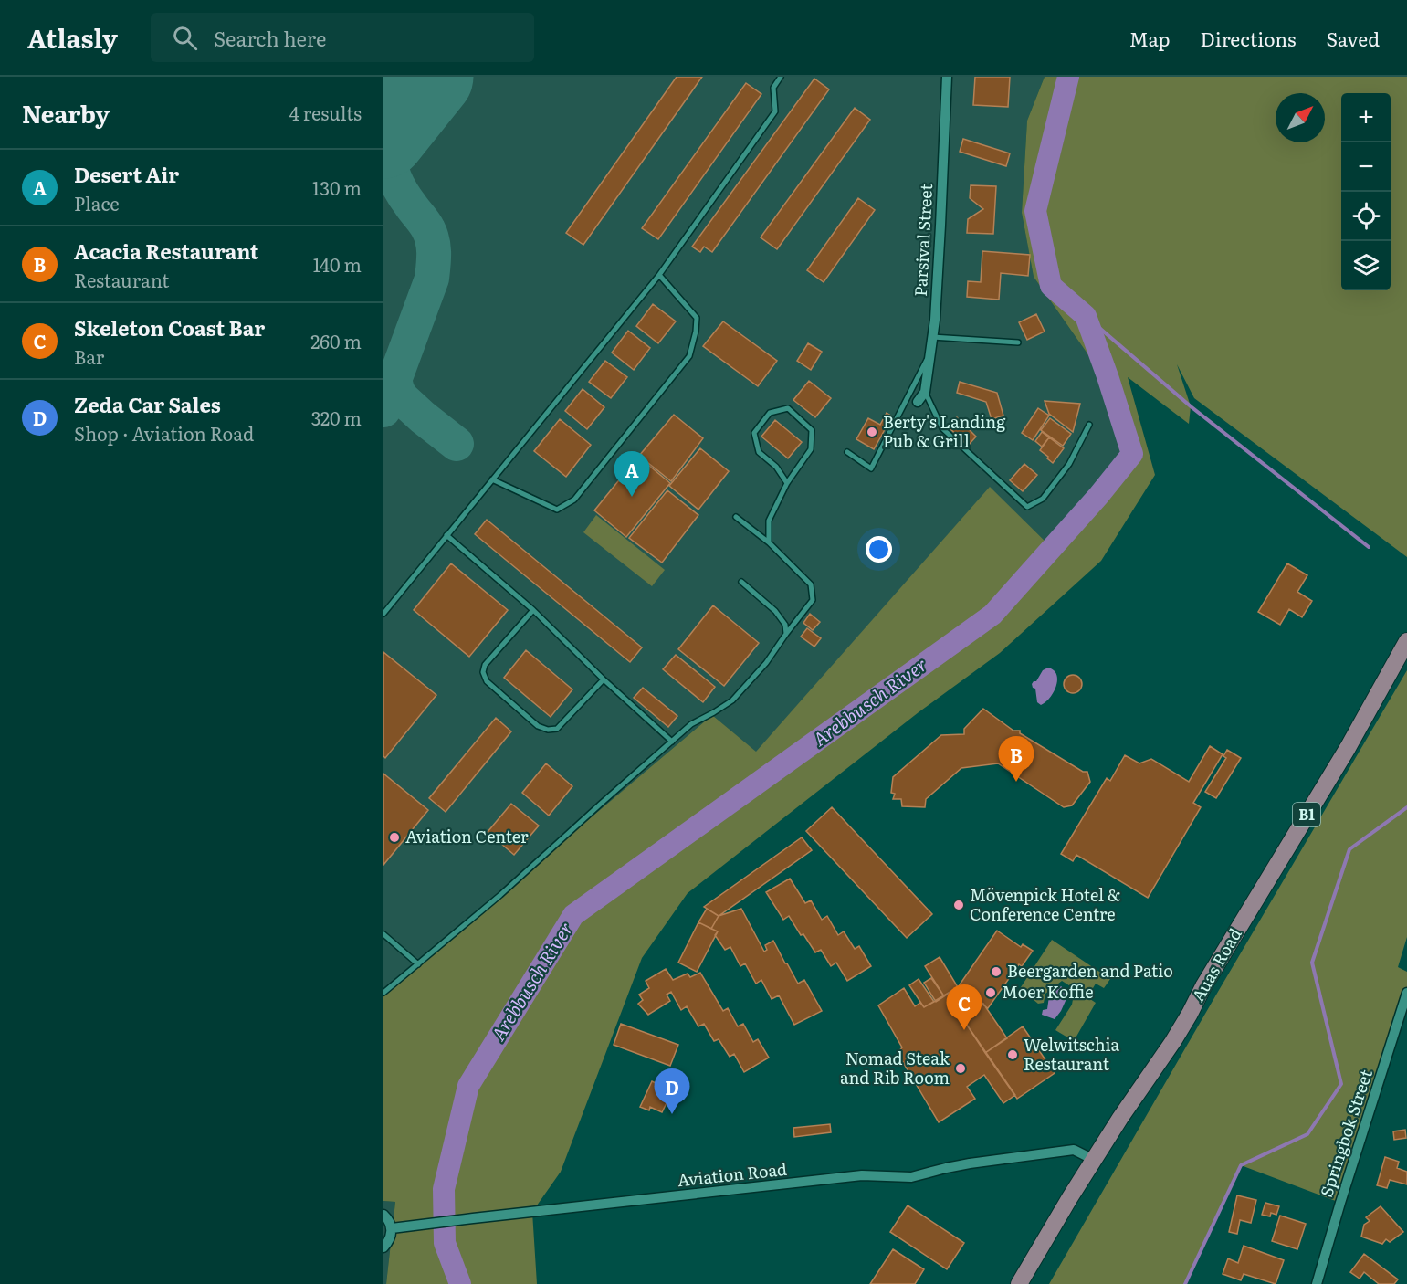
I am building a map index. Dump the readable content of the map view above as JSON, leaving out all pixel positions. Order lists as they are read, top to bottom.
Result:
{
  "streets": {
    "main road": ["B1", "Auas Road"],
    "street": ["Parsival Street", "Springbok Street", "Aviation Road"]
  },
  "crossings": [
    ["Auas Road", "Aviation Road"]
  ],
  "water": ["Arebbusch River"],
  "places": [
    "Berty's Landing Pub & Grill",
    "Aviation Center",
    "Mövenpick Hotel & Conference Centre",
    "Beergarden and Patio",
    "Moer Koffie",
    "Welwitschia Restaurant",
    "Nomad Steak and Rib Room"
  ],
  "north": "top right",
  "page": {
    "header": "Atlasly",
    "search": "Search here",
    "nav": ["Map", "Directions", "Saved"],
    "heading": ["Nearby", "4 results"],
    "map_buttons": ["+", "−"],
    "list": [
      {
        "mark": "A",
        "name": "Desert Air",
        "note": "Place",
        "value": "130 m"
      },
      {
        "mark": "B",
        "name": "Acacia Restaurant",
        "note": "Restaurant",
        "value": "140 m"
      },
      {
        "mark": "C",
        "name": "Skeleton Coast Bar",
        "note": "Bar",
        "value": "260 m"
      },
      {
        "mark": "D",
        "name": "Zeda Car Sales",
        "note": "Shop · Aviation Road",
        "value": "320 m"
      }
    ],
    "pins": [
      "A",
      "B",
      "C",
      "D"
    ]
  }
}
